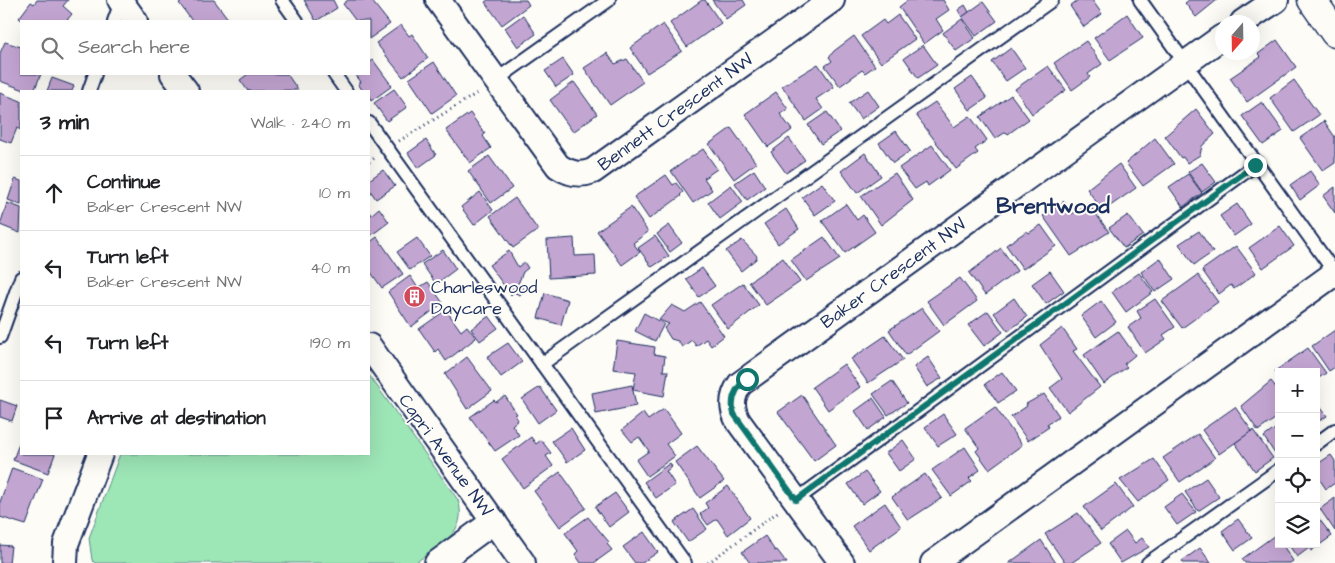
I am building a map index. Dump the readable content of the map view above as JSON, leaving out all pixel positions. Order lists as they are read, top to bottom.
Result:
{
  "streets": {
    "street": ["Bennett Crescent NW", "Baker Crescent NW", "Capri Avenue NW"]
  },
  "districts": ["Brentwood"],
  "places": {
    "building": ["Charleswood Daycare"]
  },
  "north": "bottom",
  "page": {
    "search": "Search here",
    "heading": ["3 min", "Walk · 240 m"],
    "list": [
      ["Continue", "Baker Crescent NW", "10 m"],
      ["Turn left", "Baker Crescent NW", "40 m"],
      ["Turn left", "190 m"],
      "Arrive at destination"
    ],
    "map_buttons": ["+", "−"]
  }
}
